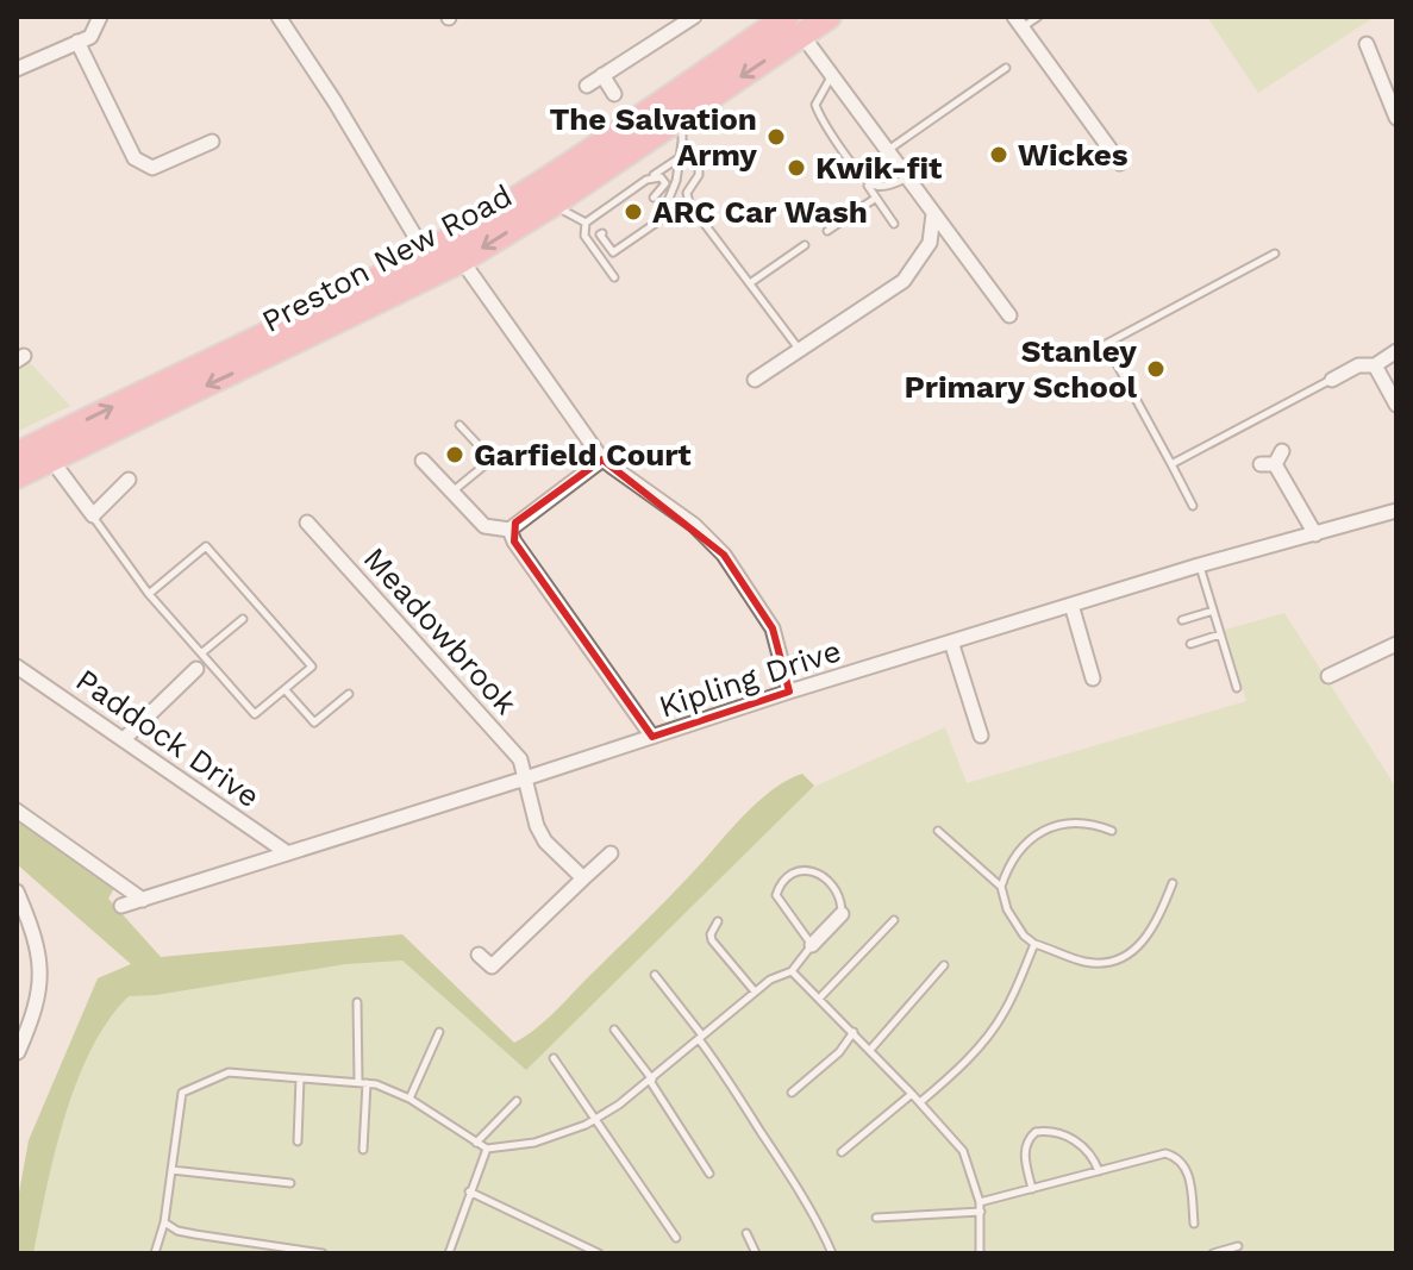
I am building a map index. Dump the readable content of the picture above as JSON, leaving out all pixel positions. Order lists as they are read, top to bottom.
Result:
{
  "streets": {
    "highway": ["Preston New Road"],
    "street": ["Meadowbrook", "Kipling Drive", "Paddock Drive"]
  },
  "crossings": [
    ["Meadowbrook", "Kipling Drive"],
    ["Kipling Drive", "Paddock Drive"]
  ],
  "places": [
    "The Salvation Army",
    "Wickes",
    "Kwik-fit",
    "ARC Car Wash",
    "Stanley Primary School",
    "Garfield Court"
  ]
}
